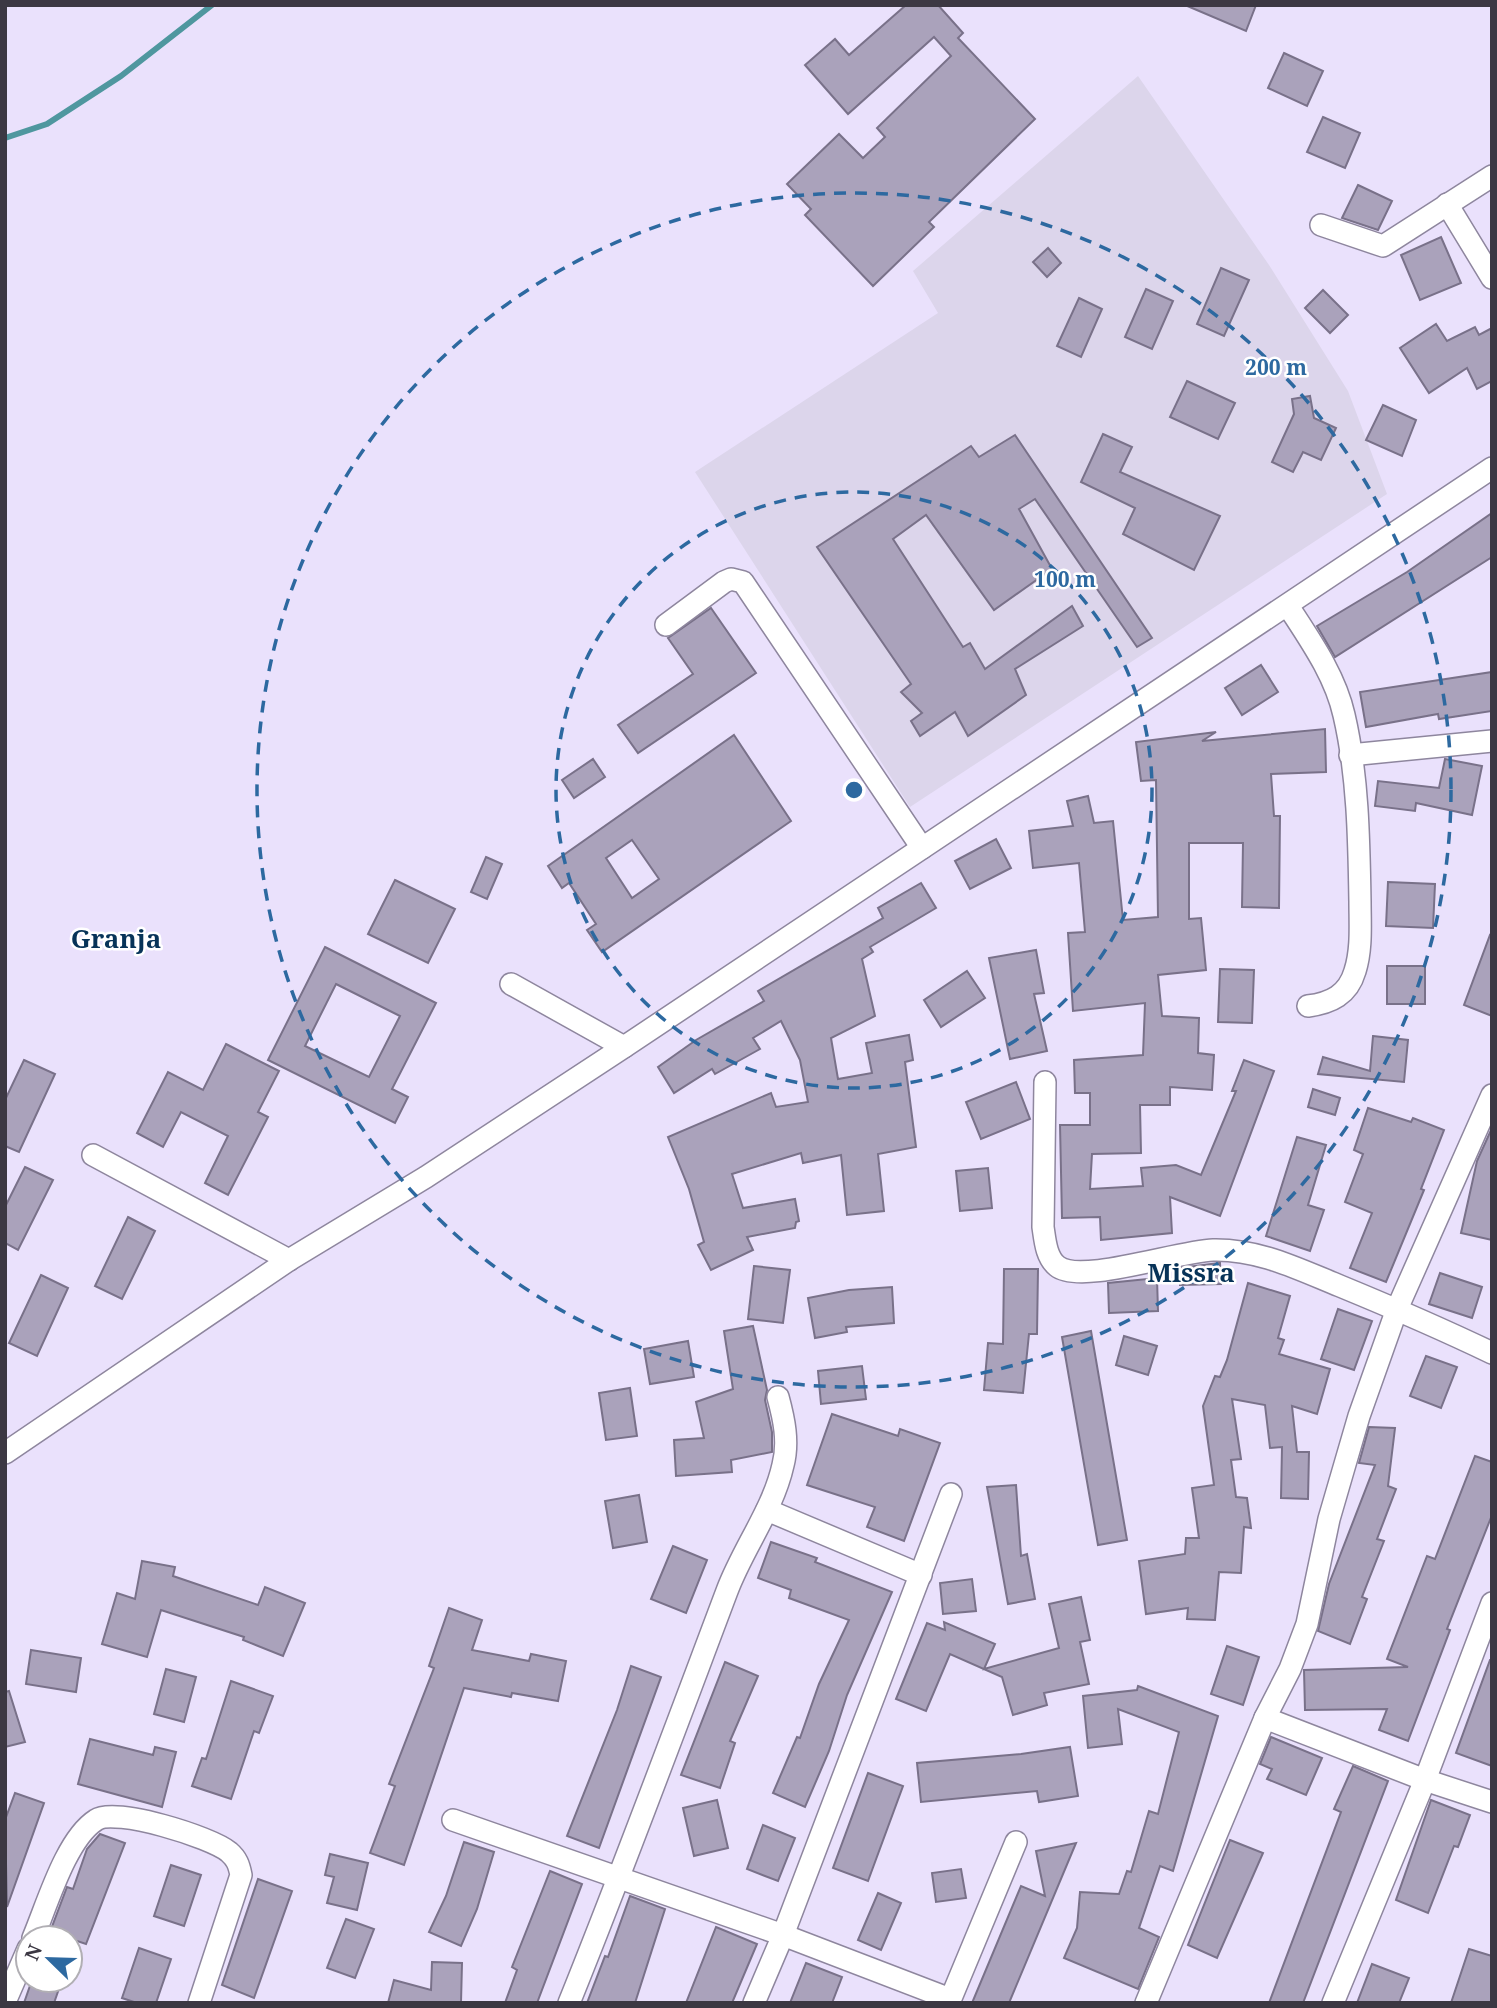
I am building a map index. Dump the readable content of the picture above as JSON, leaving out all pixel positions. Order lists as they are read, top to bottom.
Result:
{
  "districts": ["Granja", "Missra"],
  "north": "top left",
  "rings": ["200 m", "100 m"]
}
